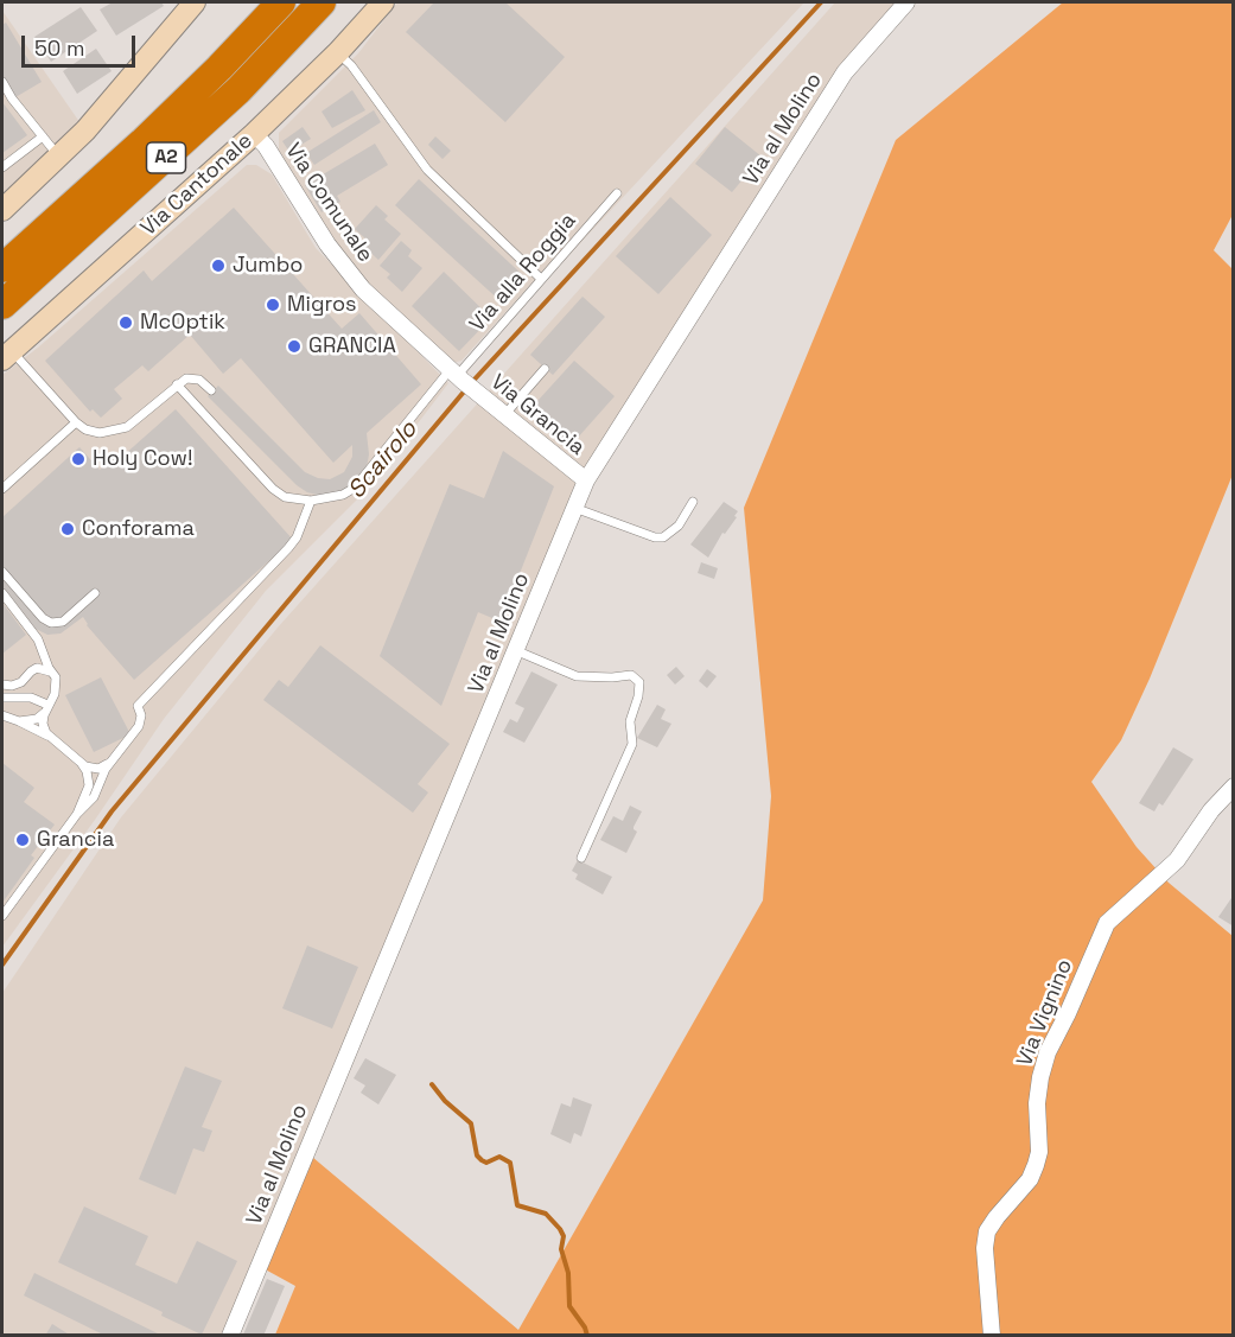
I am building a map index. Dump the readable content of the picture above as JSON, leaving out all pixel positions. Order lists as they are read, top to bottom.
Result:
{
  "streets": {
    "highway": ["A2"],
    "main road": ["Via Cantonale"],
    "street": [
      "Via al Molino",
      "Via Comunale",
      "Via Grancia",
      "Via Vignino"
    ],
    "lane": ["Via alla Roggia"]
  },
  "crossings": [
    ["Via al Molino", "Via Grancia"],
    ["Via Cantonale", "Via Comunale"],
    ["Via Comunale", "Via alla Roggia"],
    ["Via Comunale", "Via Grancia"],
    ["Via alla Roggia", "Via Grancia"]
  ],
  "water": ["Scairolo"],
  "places": [
    "Jumbo",
    "Migros",
    "McOptik",
    "GRANCIA",
    "Holy Cow!",
    "Conforama",
    "Grancia"
  ],
  "scale_bar": "50 m"
}
